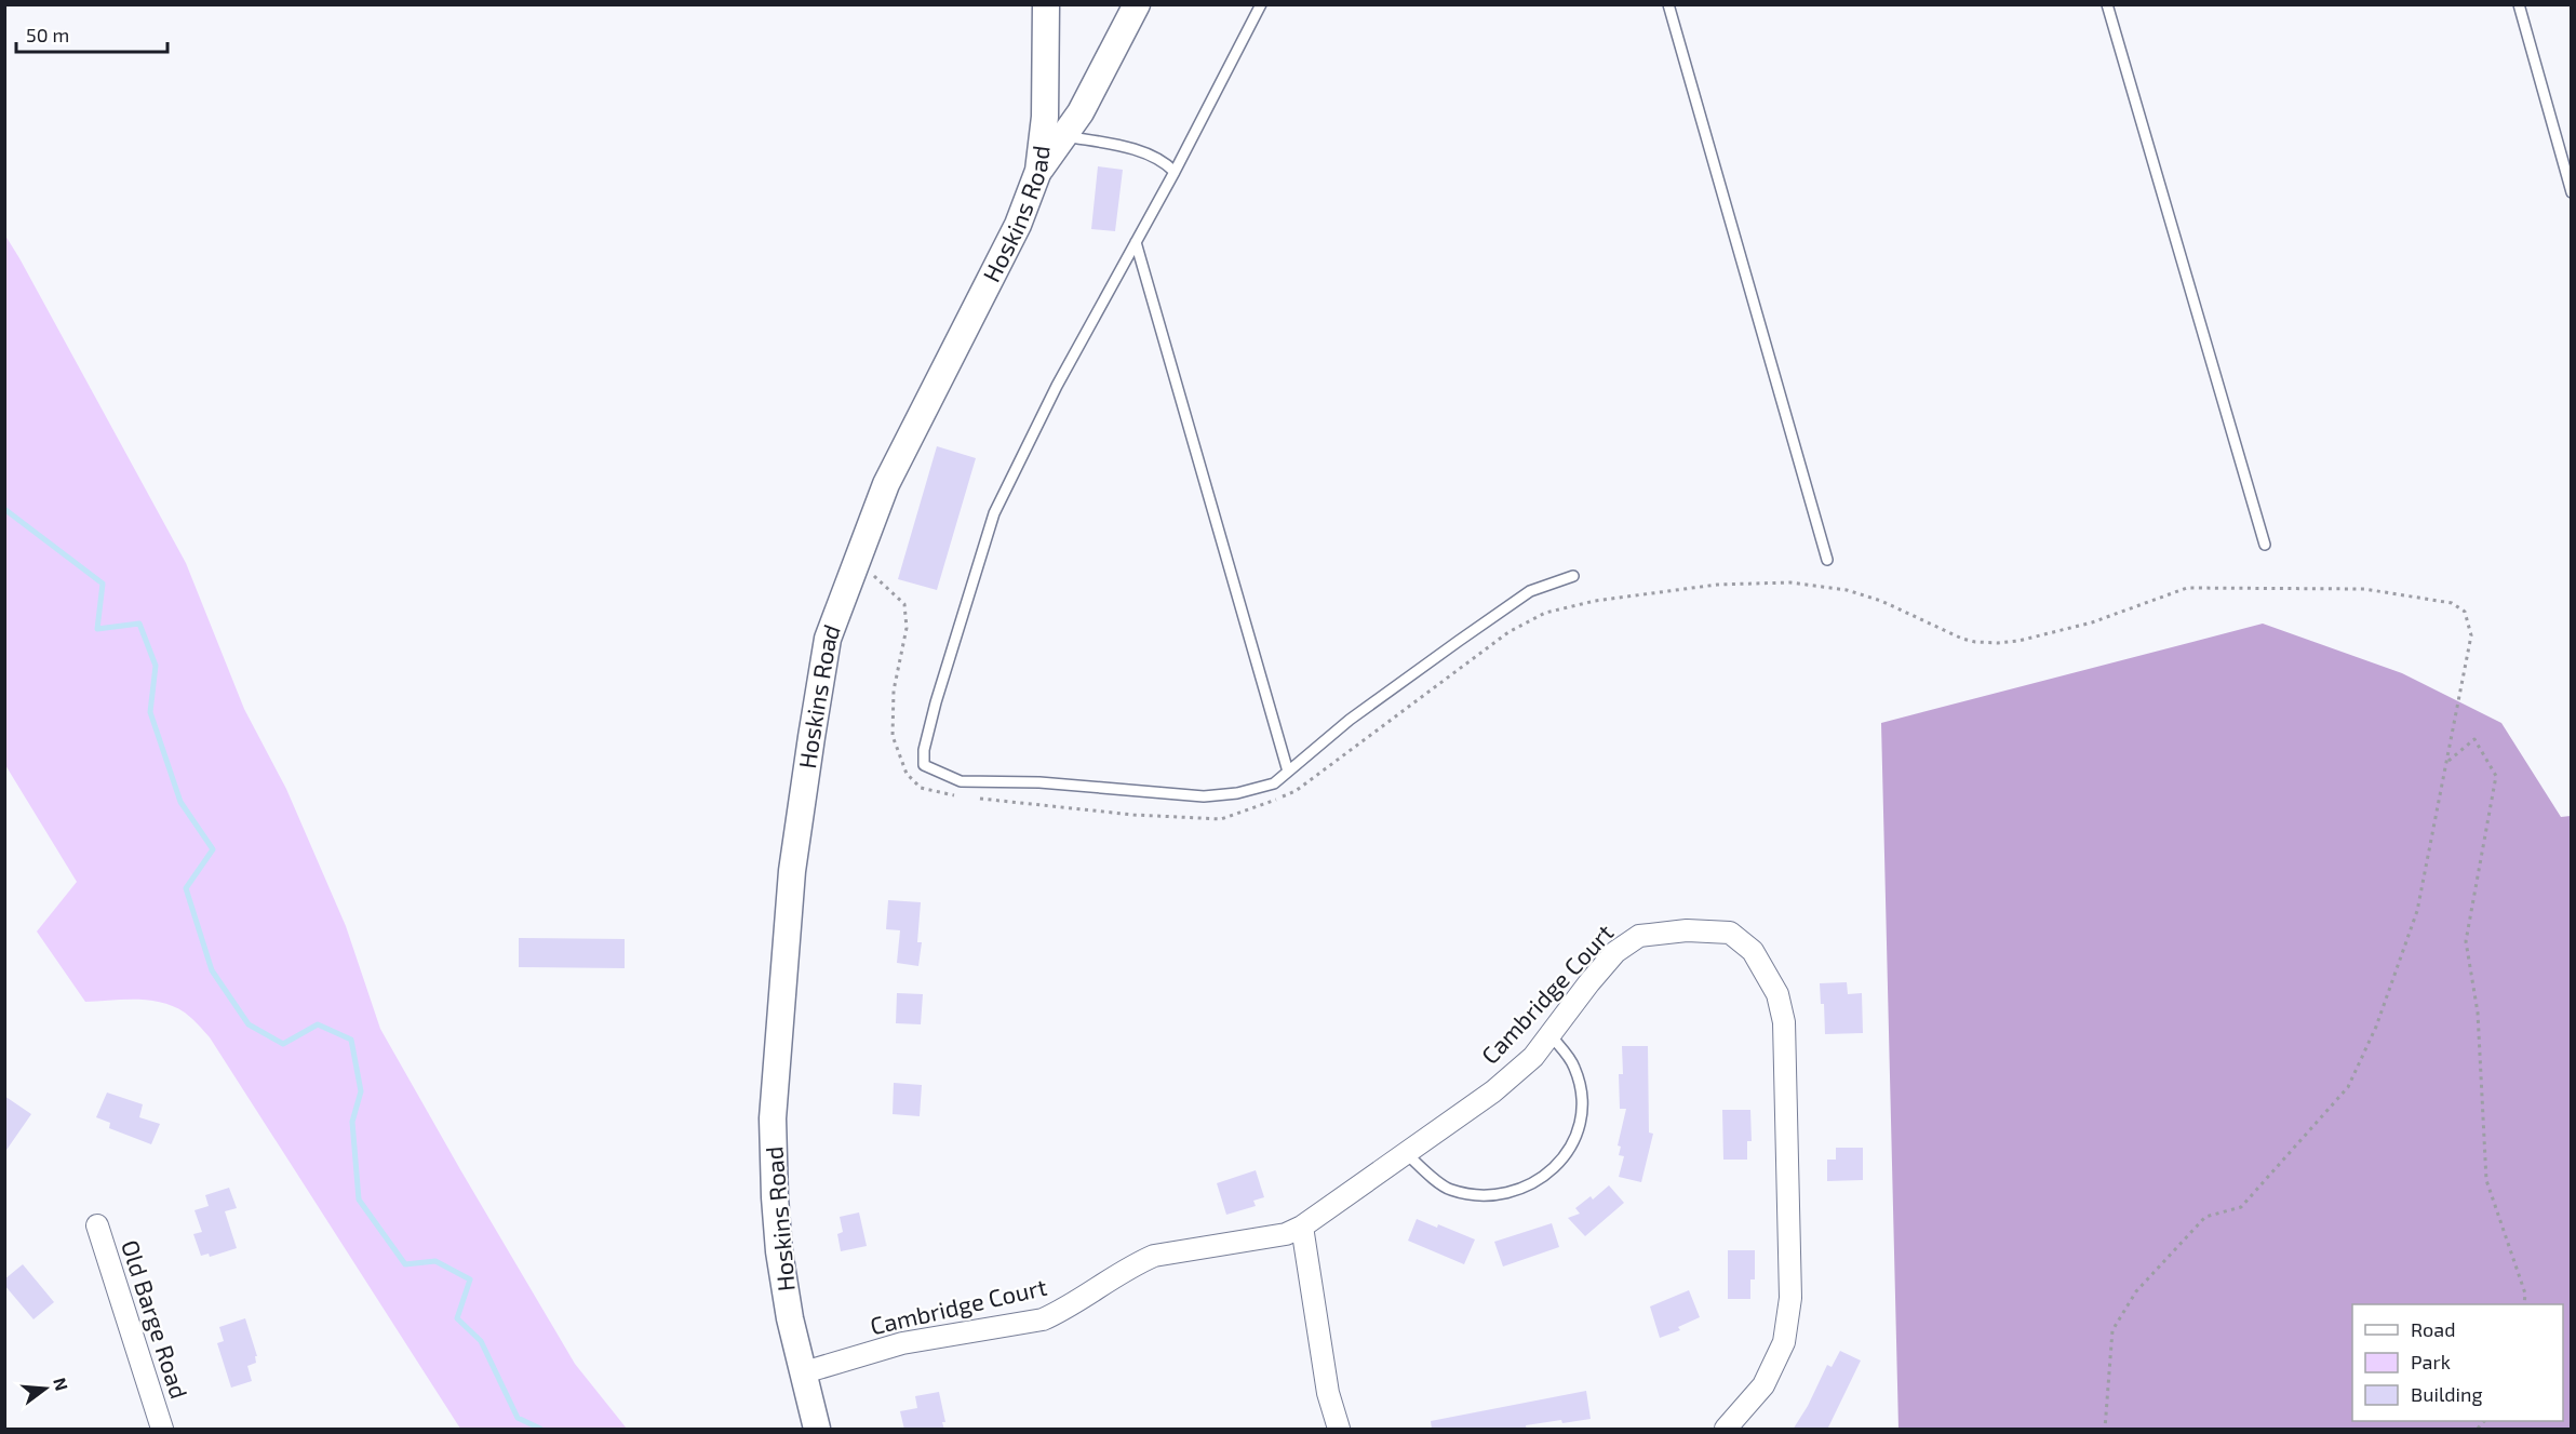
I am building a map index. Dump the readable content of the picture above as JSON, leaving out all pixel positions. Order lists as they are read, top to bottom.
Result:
{
  "streets": {
    "street": ["Hoskins Road", "Cambridge Court", "Old Barge Road"]
  },
  "crossings": [
    ["Hoskins Road", "Cambridge Court"]
  ],
  "legend": ["Road", "Park", "Building"],
  "scale_bar": "50 m",
  "north": "right"
}
